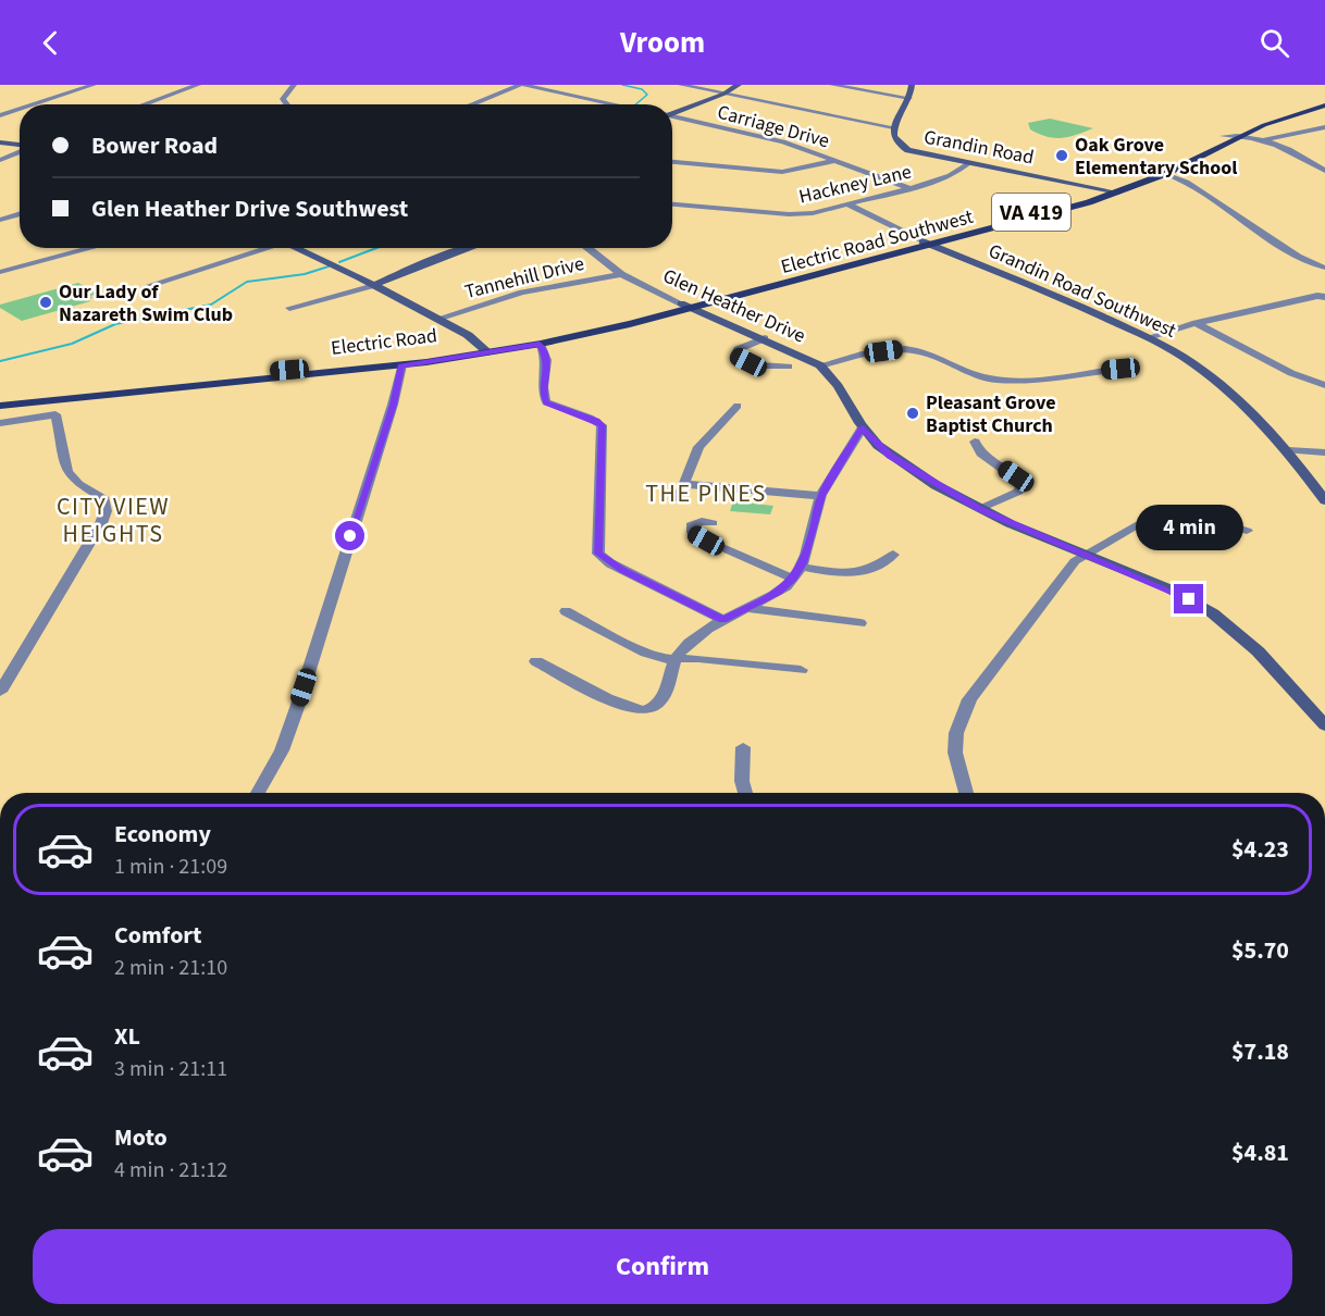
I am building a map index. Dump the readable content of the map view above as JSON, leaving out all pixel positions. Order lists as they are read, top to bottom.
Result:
{
  "streets": {
    "main road": ["VA 419", "Electric Road Southwest", "Electric Road"],
    "street": [
      "Carriage Drive",
      "Grandin Road",
      "Hackney Lane",
      "Tannehill Drive",
      "Grandin Road Southwest",
      "Glen Heather Drive"
    ]
  },
  "crossings": [
    ["Carriage Drive", "Hackney Lane"],
    ["Grandin Road", "Hackney Lane"],
    ["Grandin Road", "Electric Road Southwest"],
    ["Electric Road Southwest", "Grandin Road Southwest"],
    ["Electric Road Southwest", "Glen Heather Drive"],
    ["Electric Road Southwest", "Electric Road"],
    ["Tannehill Drive", "Glen Heather Drive"],
    ["Glen Heather Drive", "Electric Road"]
  ],
  "districts": ["THE PINES", "CITY VIEW HEIGHTS"],
  "places": ["Oak Grove Elementary School", "Our Lady of Nazareth Swim Club", "Pleasant Grove Baptist Church"],
  "page": {
    "header": "Vroom",
    "banner": ["Bower Road", "Glen Heather Drive Southwest"],
    "bubble": "4 min",
    "list": [
      {
        "name": "Economy",
        "note": "1 min · 21:09",
        "value": "$4.23"
      },
      {
        "name": "Comfort",
        "note": "2 min · 21:10",
        "value": "$5.70"
      },
      {
        "name": "XL",
        "note": "3 min · 21:11",
        "value": "$7.18"
      },
      {
        "name": "Moto",
        "note": "4 min · 21:12",
        "value": "$4.81"
      }
    ],
    "buttons": "Confirm"
  }
}
